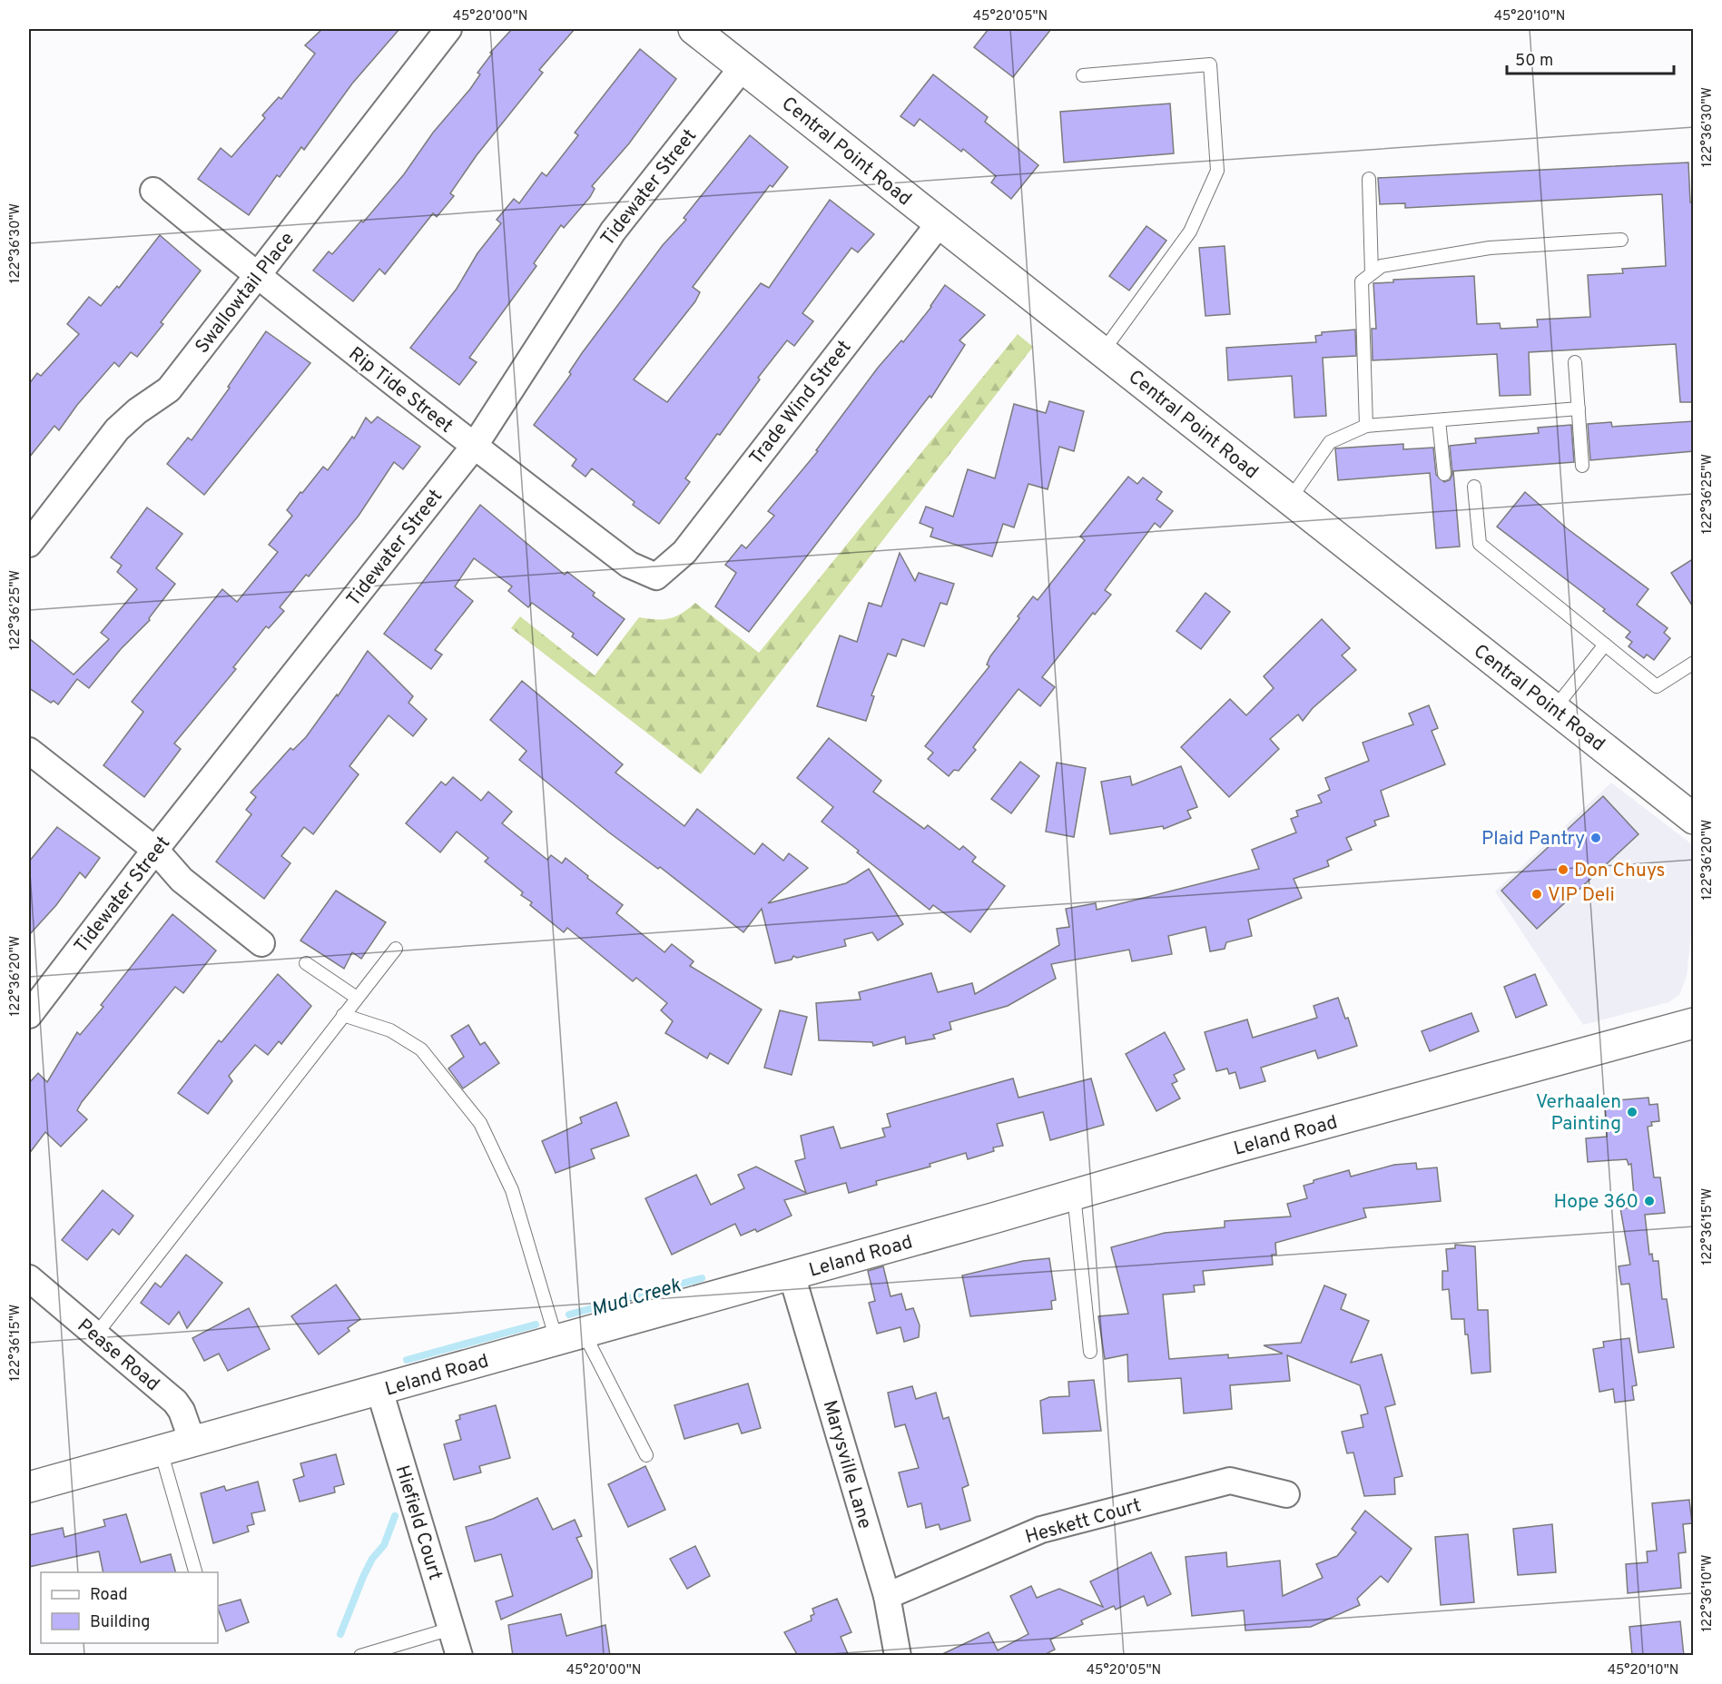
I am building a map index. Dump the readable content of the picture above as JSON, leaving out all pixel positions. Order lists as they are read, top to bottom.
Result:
{
  "streets": {
    "main road": ["Central Point Road", "Leland Road"],
    "street": [
      "Tidewater Street",
      "Swallowtail Place",
      "Rip Tide Street",
      "Trade Wind Street",
      "Pease Road",
      "Marysville Lane",
      "Heskett Court",
      "Hiefield Court"
    ]
  },
  "crossings": [
    ["Central Point Road", "Tidewater Street"],
    ["Central Point Road", "Trade Wind Street"],
    ["Tidewater Street", "Rip Tide Street"],
    ["Swallowtail Place", "Rip Tide Street"],
    ["Rip Tide Street", "Trade Wind Street"],
    ["Leland Road", "Pease Road"],
    ["Leland Road", "Marysville Lane"],
    ["Leland Road", "Hiefield Court"],
    ["Marysville Lane", "Heskett Court"]
  ],
  "water": ["Mud Creek"],
  "places": [
    "Plaid Pantry",
    "Don Chuys",
    "VIP Deli",
    "Verhaalen Painting",
    "Hope 360"
  ],
  "legend": ["Road", "Building"],
  "scale_bar": "50 m",
  "coordinates": [
    "45°20'00\"N",
    "45°20'05\"N",
    "45°20'10\"N",
    "122°36'30\"W",
    "122°36'25\"W",
    "122°36'20\"W",
    "122°36'15\"W",
    "122°36'10\"W"
  ]
}
